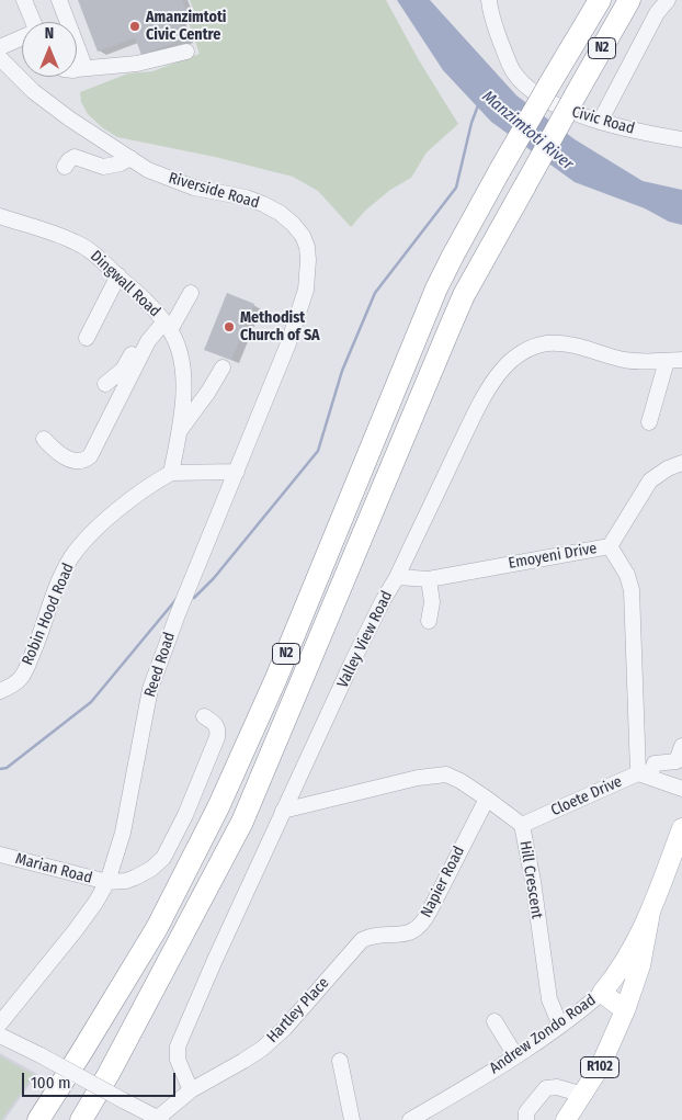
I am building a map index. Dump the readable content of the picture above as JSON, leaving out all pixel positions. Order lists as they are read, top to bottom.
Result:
{
  "streets": {
    "highway": ["N2"],
    "main road": ["Andrew Zondo Road", "R102"],
    "street": [
      "Civic Road",
      "Riverside Road",
      "Dingwall Road",
      "Emoyeni Drive",
      "Robin Hood Road",
      "Valley View Road",
      "Reed Road",
      "Cloete Drive",
      "Marian Road",
      "Hill Crescent",
      "Napier Road",
      "Hartley Place"
    ]
  },
  "crossings": [
    ["Riverside Road", "Reed Road"],
    ["Dingwall Road", "Robin Hood Road"],
    ["Emoyeni Drive", "Valley View Road"],
    ["Emoyeni Drive", "Cloete Drive"],
    ["Valley View Road", "Hill Crescent"],
    ["Valley View Road", "Hartley Place"],
    ["Reed Road", "Marian Road"],
    ["Cloete Drive", "Hill Crescent"],
    ["Hill Crescent", "Napier Road"],
    ["Hill Crescent", "Andrew Zondo Road"],
    ["Napier Road", "Hartley Place"]
  ],
  "water": ["Manzimtoti River"],
  "places": ["Amanzimtoti Civic Centre", "Methodist Church of SA"],
  "scale_bar": "100 m",
  "north": "top"
}
